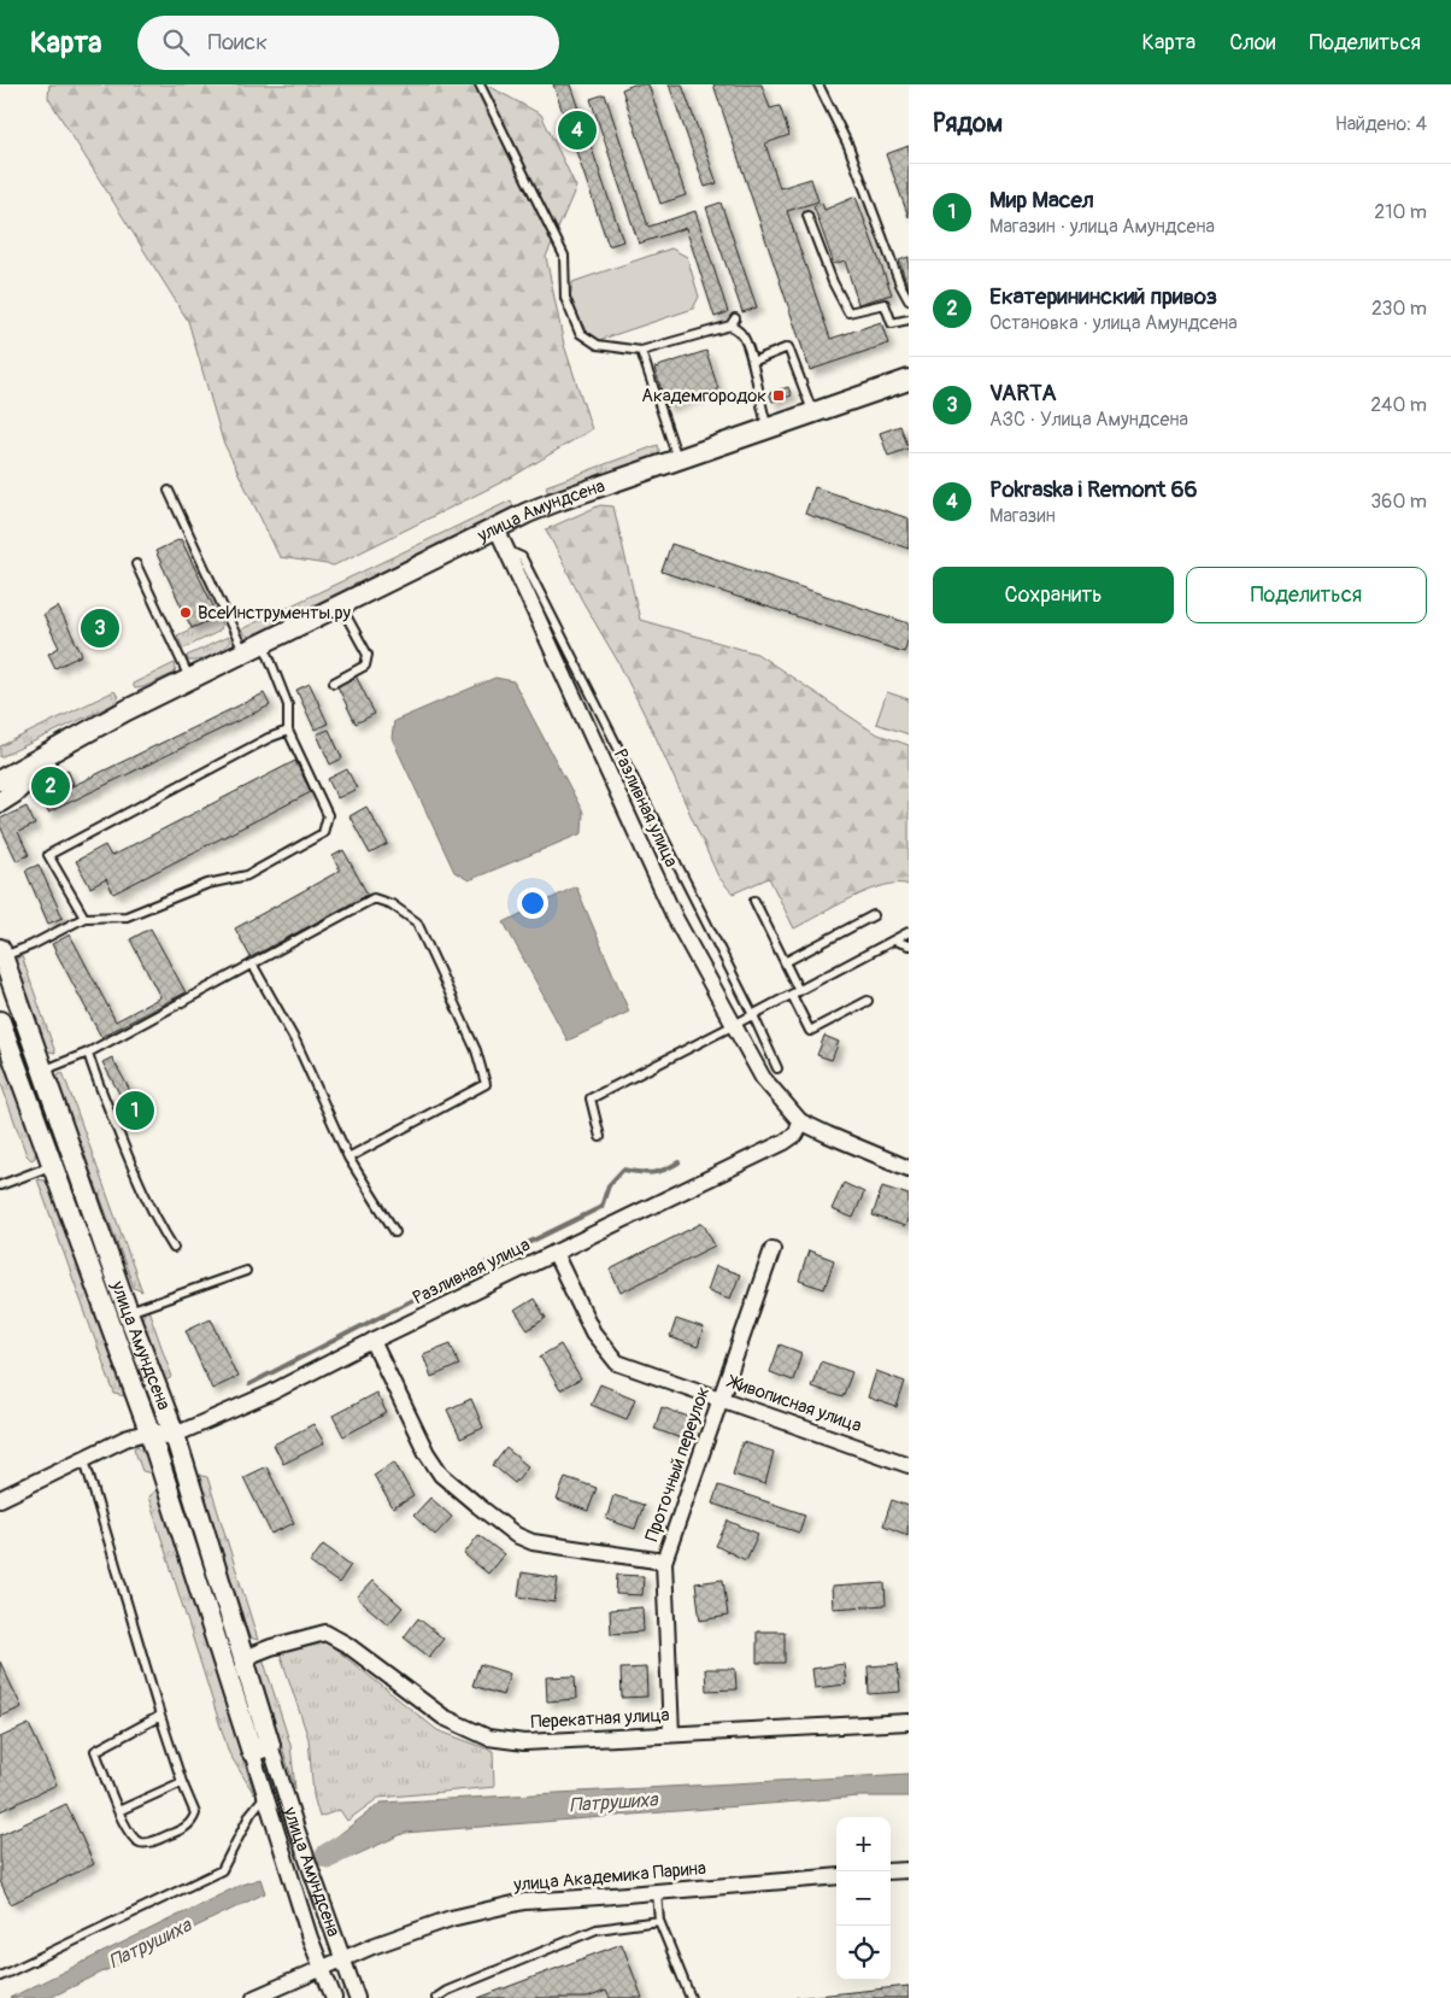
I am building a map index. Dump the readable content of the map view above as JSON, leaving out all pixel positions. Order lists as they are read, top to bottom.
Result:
{
  "streets": {
    "street": [
      "улица Амундсена",
      "Разливная улица",
      "Живописная улица",
      "Проточный переулок",
      "Перекатная улица",
      "улица Академика Парина"
    ]
  },
  "crossings": [
    ["улица Амундсена", "Разливная улица"],
    ["улица Амундсена", "Перекатная улица"],
    ["улица Амундсена", "улица Академика Парина"],
    ["Разливная улица", "Живописная улица"],
    ["Живописная улица", "Проточный переулок"],
    ["Проточный переулок", "Перекатная улица"]
  ],
  "water": ["Патрушиха"],
  "places": {
    "transit": ["Академгородок"],
    "other": ["ВсеИнструменты.ру"]
  },
  "page": {
    "header": "Карта",
    "search": "Поиск",
    "nav": ["Карта", "Слои", "Поделиться"],
    "heading": ["Рядом", "Найдено: 4"],
    "pins": [
      "4",
      "3",
      "2",
      "1"
    ],
    "list": [
      {
        "mark": "1",
        "name": "Мир Масел",
        "note": "Магазин · улица Амундсена",
        "value": "210 m"
      },
      {
        "mark": "2",
        "name": "Екатерининский привоз",
        "note": "Остановка · улица Амундсена",
        "value": "230 m"
      },
      {
        "mark": "3",
        "name": "VARTA",
        "note": "АЗС · Улица Амундсена",
        "value": "240 m"
      },
      {
        "mark": "4",
        "name": "Pokraska i Remont 66",
        "note": "Магазин",
        "value": "360 m"
      }
    ],
    "buttons": ["Сохранить", "Поделиться"],
    "map_buttons": ["+", "−"]
  }
}
